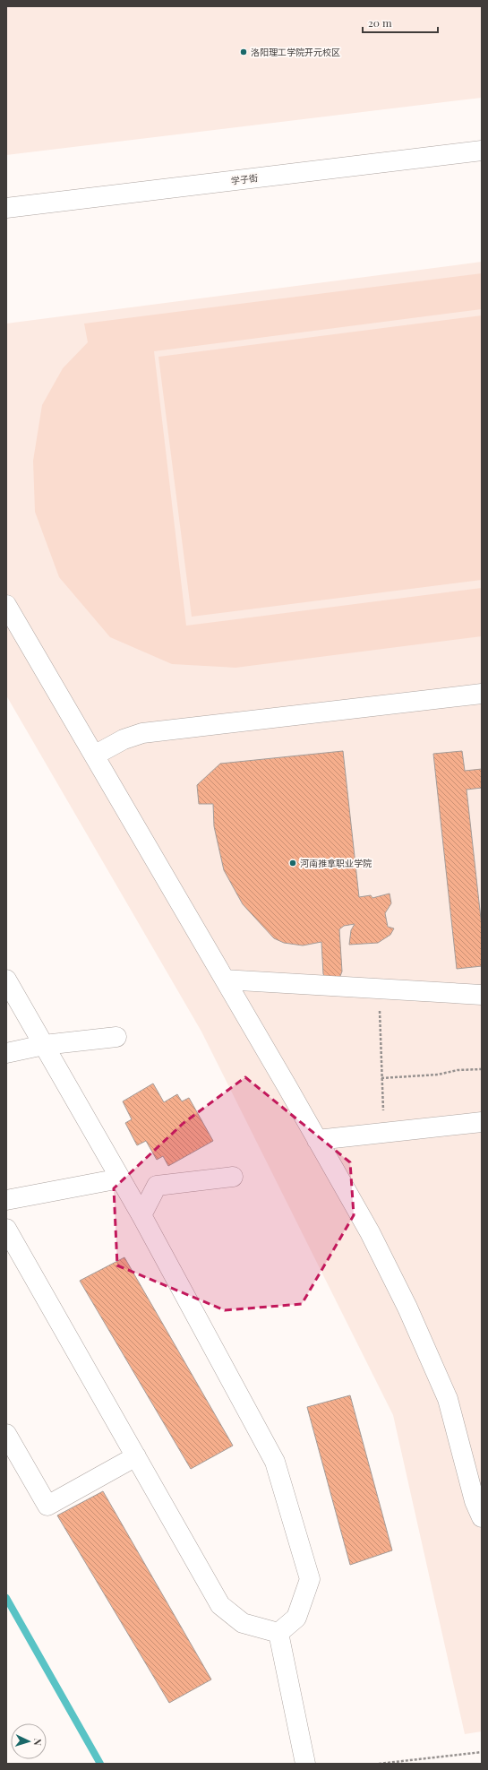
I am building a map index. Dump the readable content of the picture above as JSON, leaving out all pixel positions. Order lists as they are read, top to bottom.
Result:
{
  "streets": {
    "street": ["学子街"]
  },
  "places": ["洛阳理工学院开元校区", "河南推拿职业学院"],
  "scale_bar": "20 m",
  "north": "right"
}
